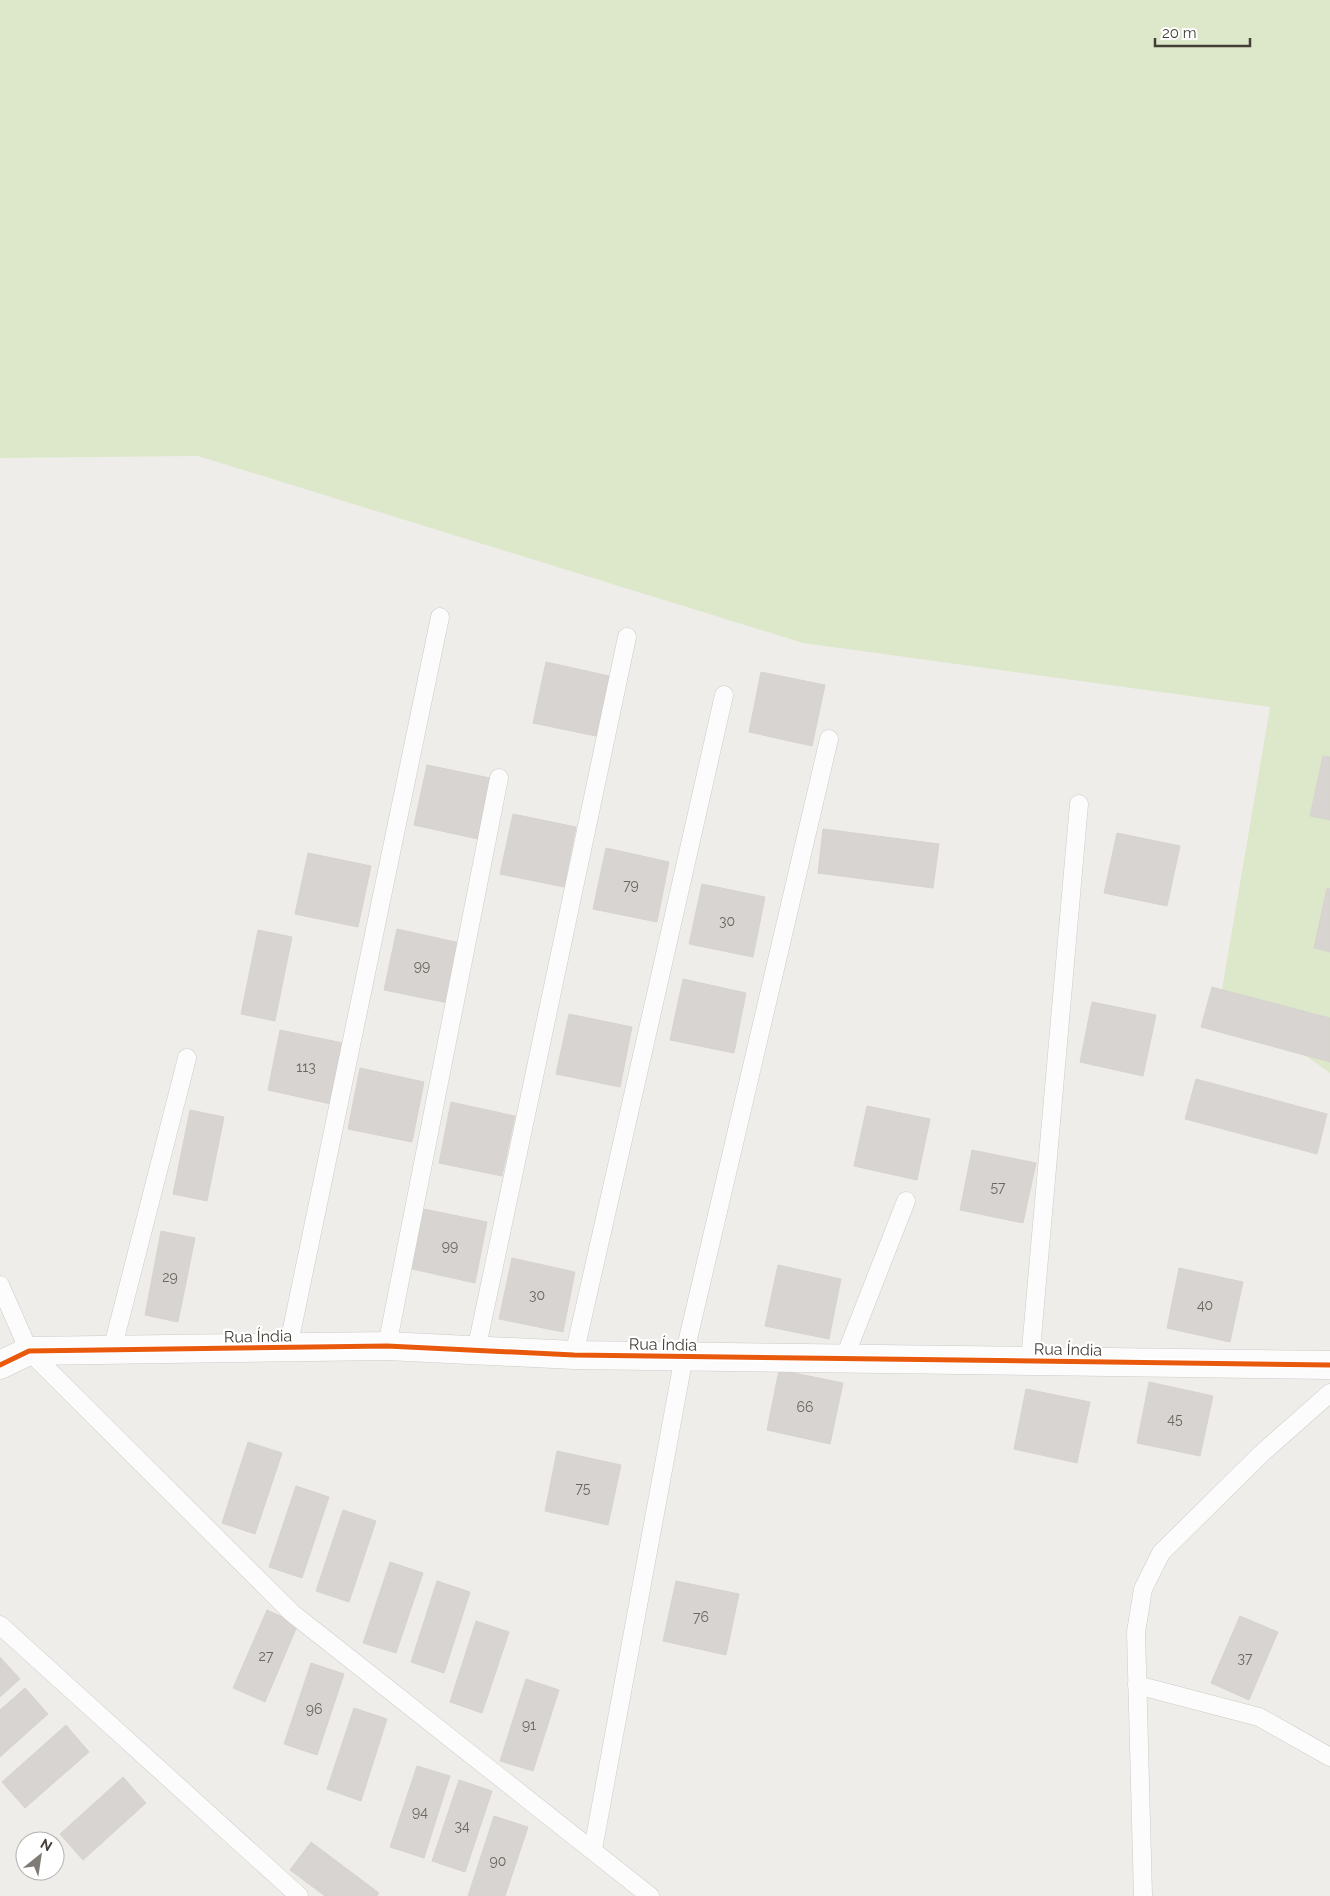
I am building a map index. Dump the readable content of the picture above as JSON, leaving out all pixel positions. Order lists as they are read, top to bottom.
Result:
{
  "streets": {
    "street": ["Rua Índia"]
  },
  "house_numbers": [
    "79",
    "30",
    "99",
    "113",
    "57",
    "99",
    "29",
    "30",
    "40",
    "66",
    "45",
    "75",
    "76",
    "27",
    "37",
    "96",
    "91",
    "94",
    "34",
    "90"
  ],
  "scale_bar": "20 m",
  "north": "top right"
}
